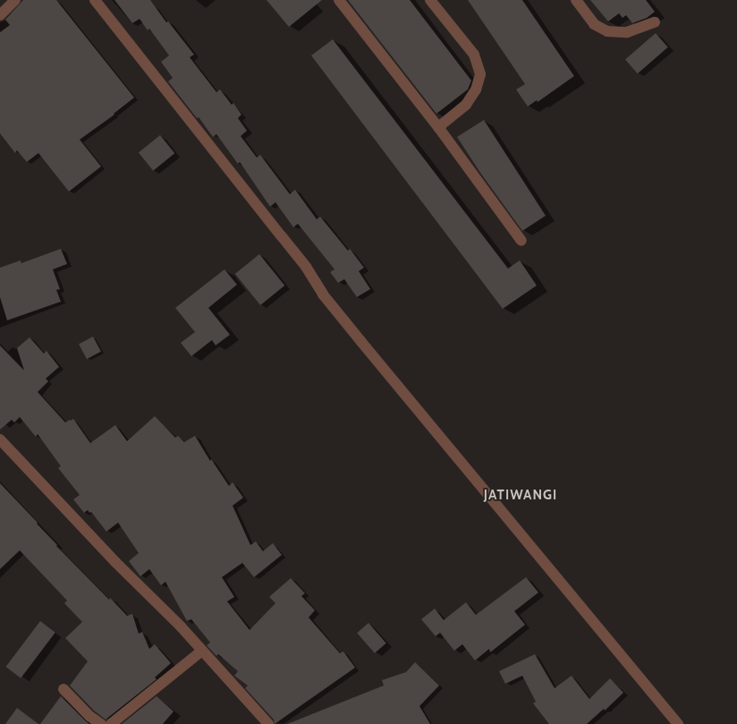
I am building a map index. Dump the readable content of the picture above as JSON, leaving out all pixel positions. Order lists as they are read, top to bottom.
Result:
{
  "districts": ["JATIWANGI"]
}
